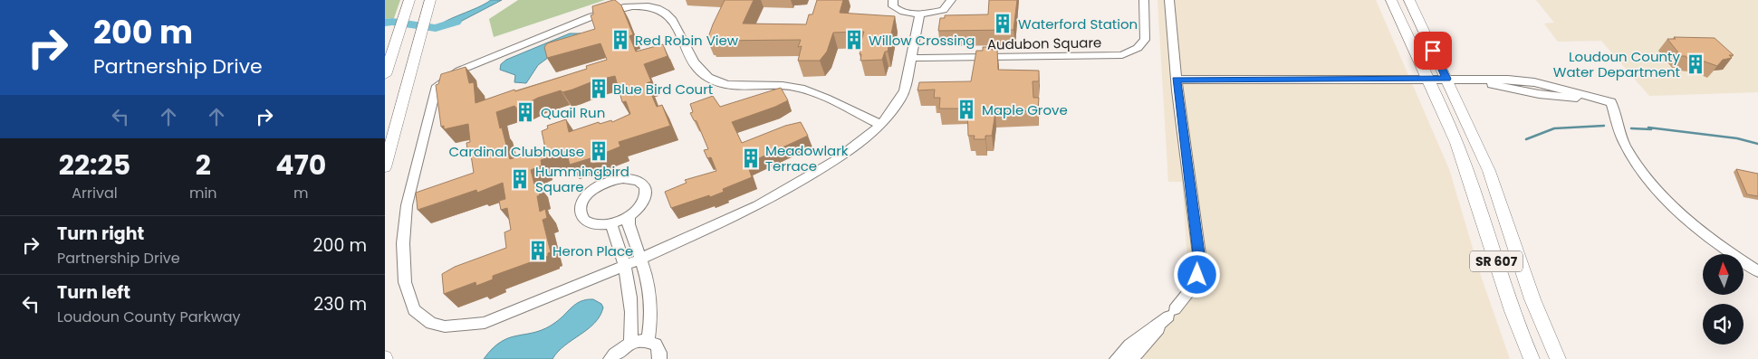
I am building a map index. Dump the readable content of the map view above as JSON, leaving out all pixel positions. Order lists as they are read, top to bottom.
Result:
{
  "streets": {
    "main road": ["SR 607"],
    "street": ["Audubon Square"]
  },
  "places": {
    "building": [
      "Waterford Station",
      "Red Robin View",
      "Willow Crossing",
      "Loudoun County Water Department",
      "Blue Bird Court",
      "Maple Grove",
      "Quail Run",
      "Cardinal Clubhouse",
      "Meadowlark Terrace",
      "Hummingbird Square",
      "Heron Place"
    ]
  },
  "north": "top",
  "page": {
    "turn": ["200 m", "Partnership Drive"],
    "eta": [
      "22:25",
      "Arrival",
      "2",
      "min",
      "470",
      "m"
    ],
    "list": [
      {
        "name": "Turn right",
        "note": "Partnership Drive",
        "value": "200 m"
      },
      {
        "name": "Turn left",
        "note": "Loudoun County Parkway",
        "value": "230 m"
      }
    ]
  }
}
